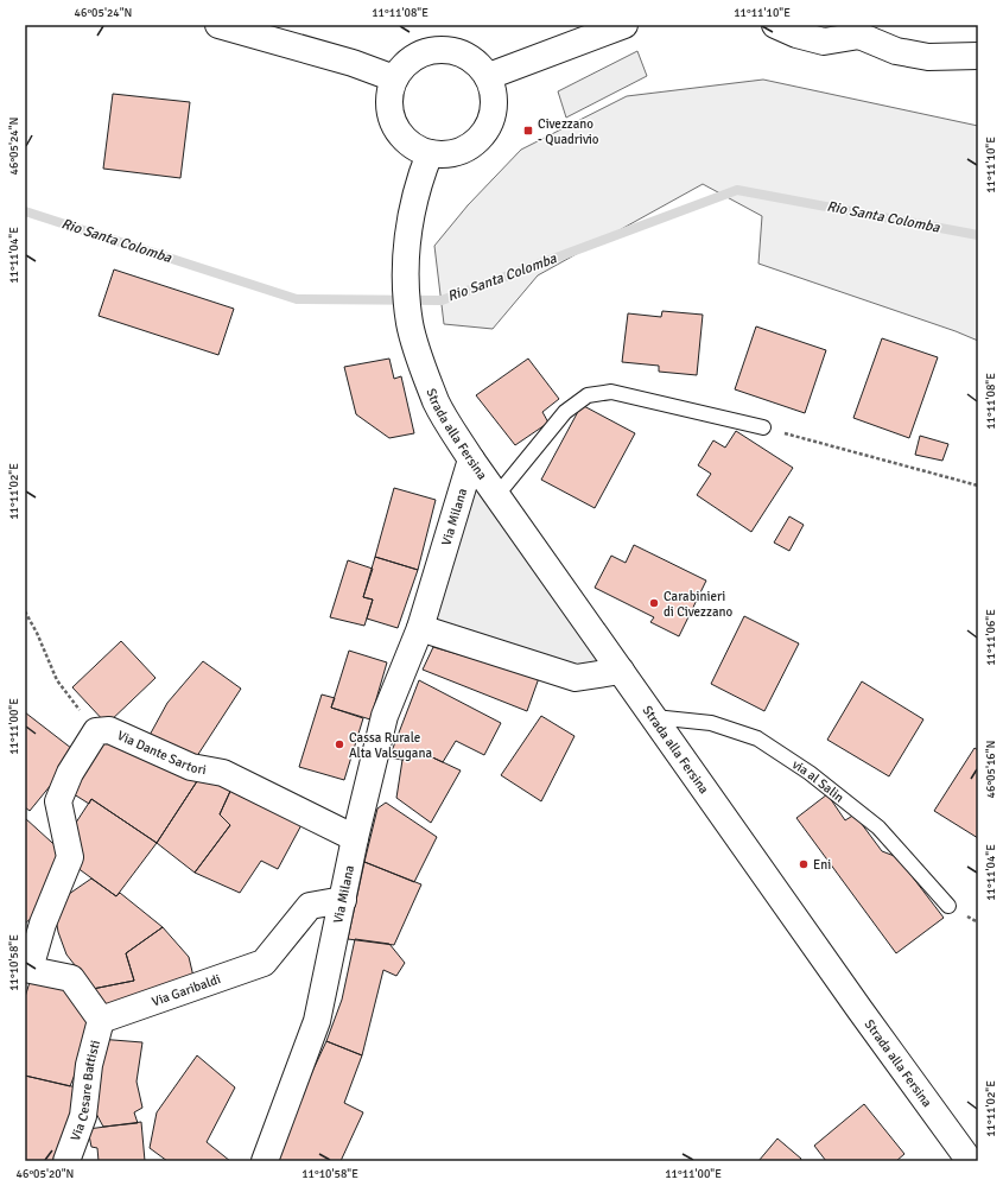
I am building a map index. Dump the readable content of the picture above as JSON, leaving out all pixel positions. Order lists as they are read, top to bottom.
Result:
{
  "streets": {
    "street": [
      "Strada alla Fersina",
      "Via Milana",
      "Via Dante Sartori",
      "Via Garibaldi",
      "Via Cesare Battisti"
    ],
    "lane": ["via al Salin"]
  },
  "crossings": [
    ["Strada alla Fersina", "Via Milana"],
    ["Strada alla Fersina", "via al Salin"],
    ["Via Milana", "Via Dante Sartori"],
    ["Via Milana", "Via Garibaldi"],
    ["Via Garibaldi", "Via Cesare Battisti"]
  ],
  "water": ["Rio Santa Colomba"],
  "places": {
    "transit": ["Civezzano - Quadrivio"],
    "other": ["Carabinieri di Civezzano", "Cassa Rurale Alta Valsugana", "Eni"]
  },
  "coordinates": [
    "46°05'24\"N",
    "11°11'08\"E",
    "11°11'10\"E",
    "11°11'04\"E",
    "11°11'02\"E",
    "11°11'06\"E",
    "11°11'00\"E",
    "46°05'16\"N",
    "11°10'58\"E",
    "46°05'20\"N"
  ]
}
